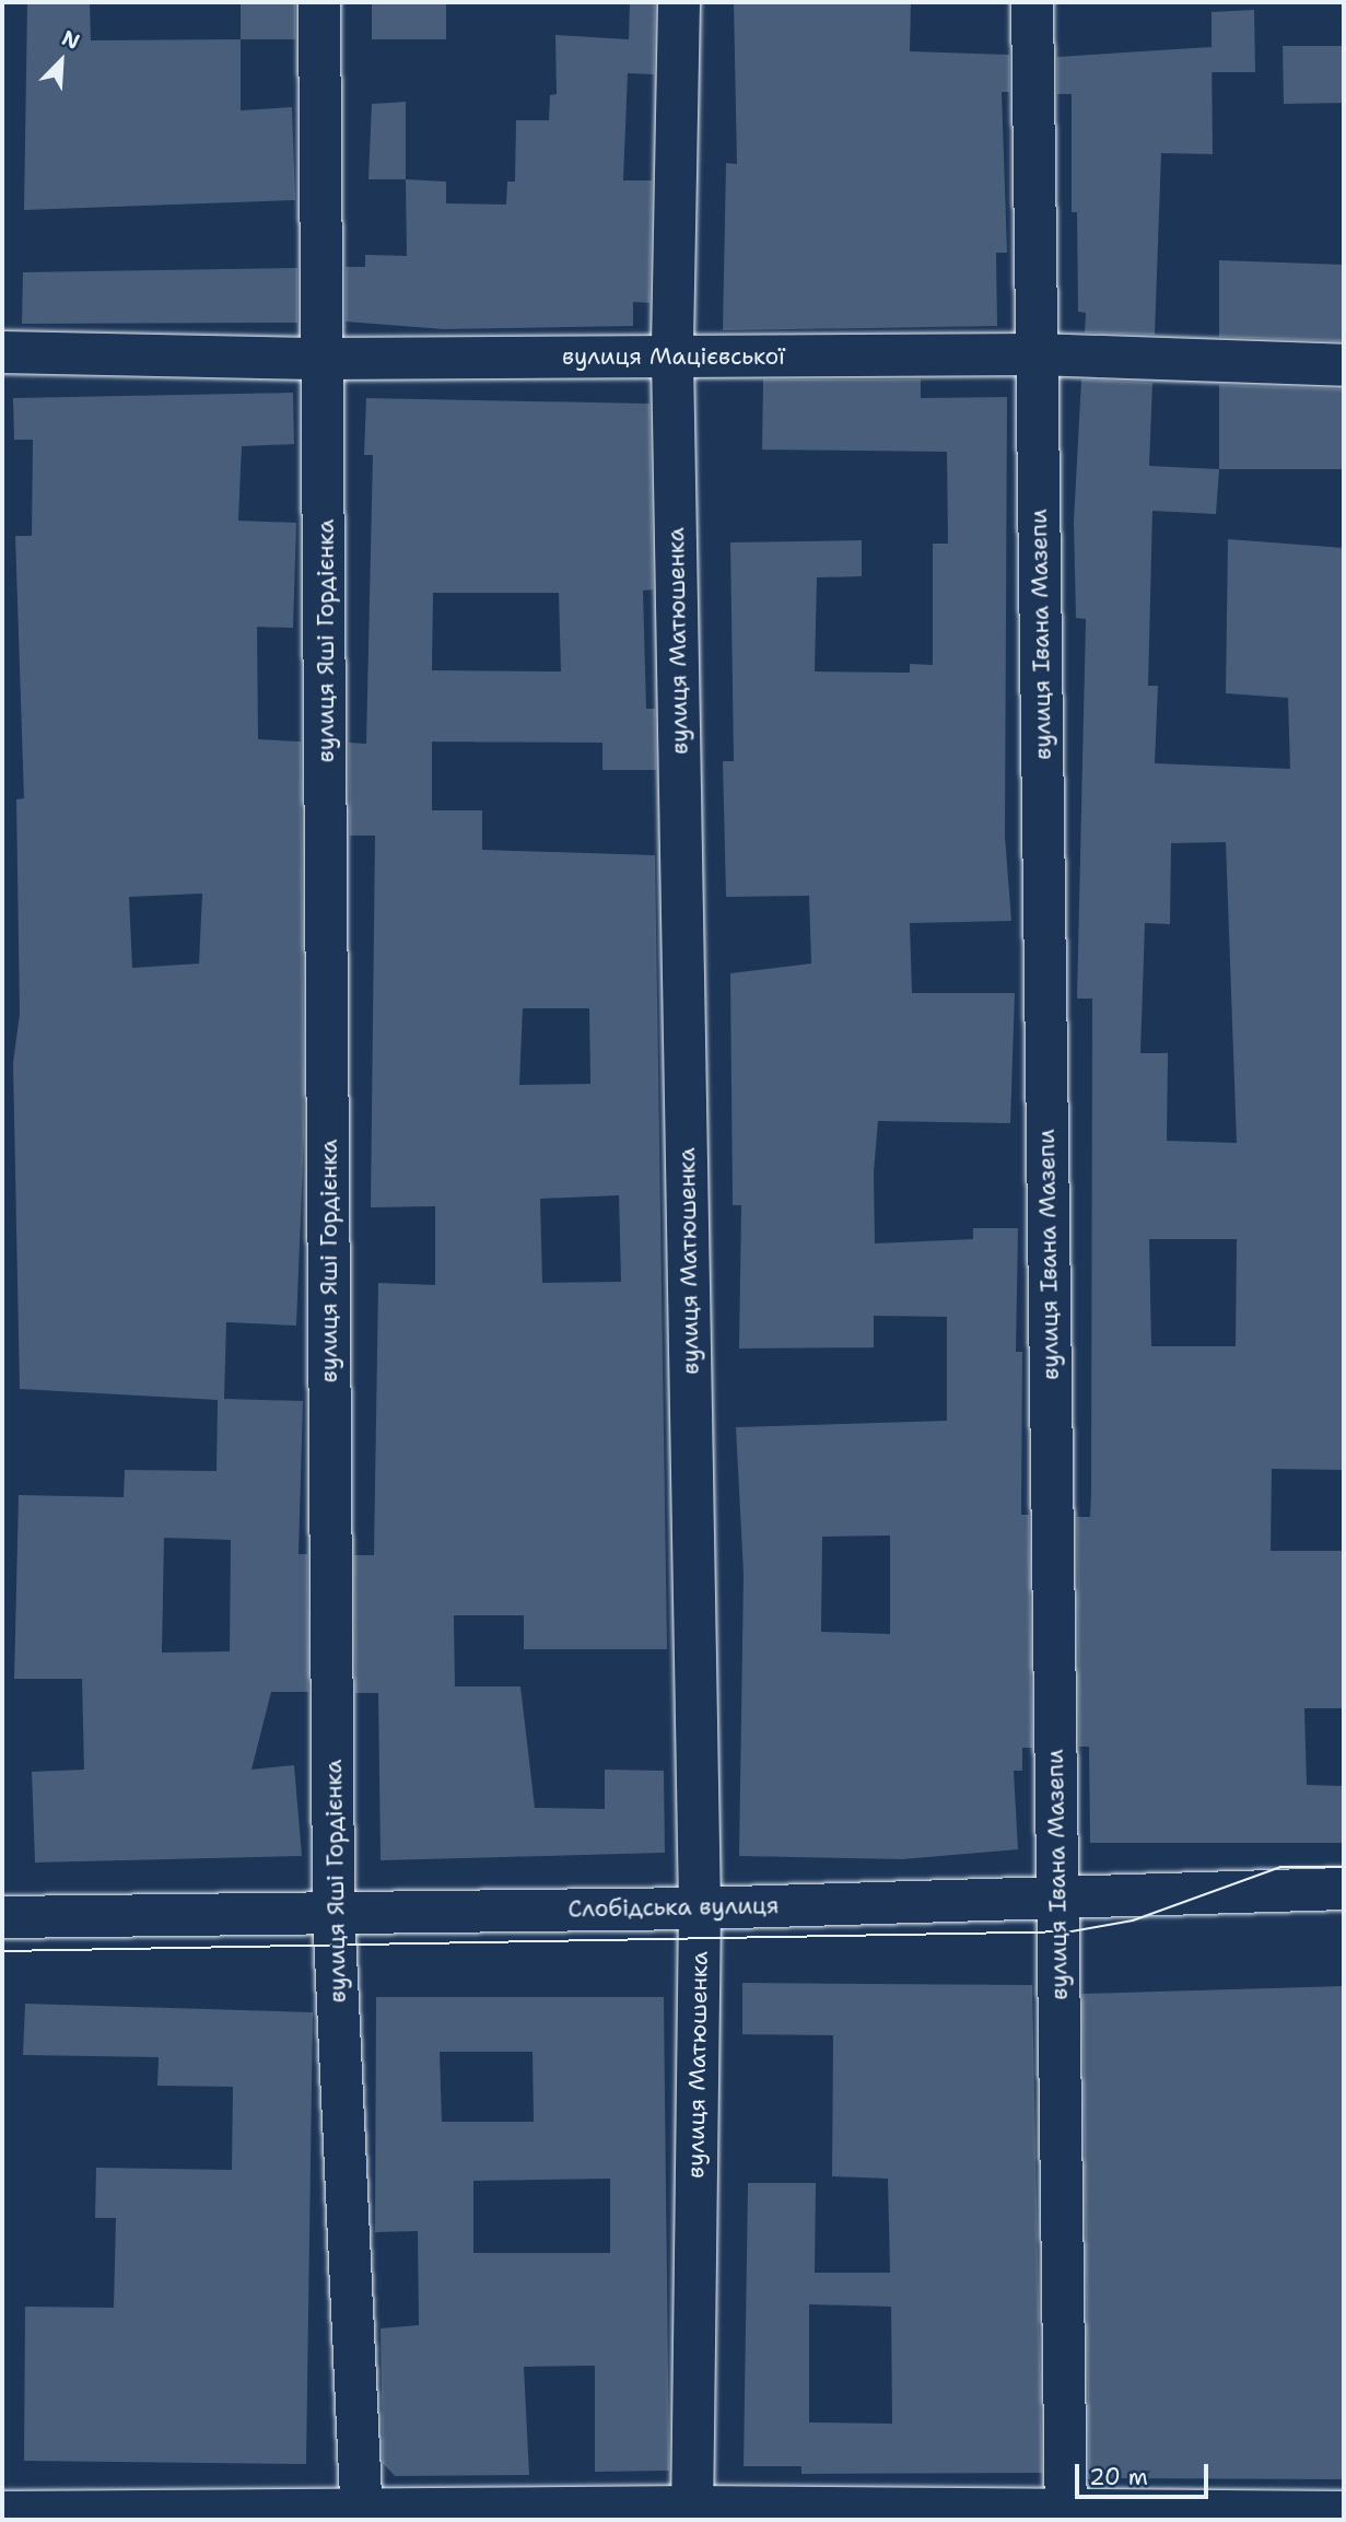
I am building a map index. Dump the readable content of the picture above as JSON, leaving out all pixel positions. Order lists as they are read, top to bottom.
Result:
{
  "streets": {
    "street": [
      "вулиця Мацієвської",
      "вулиця Івана Мазепи",
      "вулиця Яші Гордієнка",
      "вулиця Матюшенка",
      "Слобідська вулиця"
    ]
  },
  "crossings": [
    ["вулиця Мацієвської", "вулиця Івана Мазепи"],
    ["вулиця Мацієвської", "вулиця Яші Гордієнка"],
    ["вулиця Мацієвської", "вулиця Матюшенка"],
    ["вулиця Івана Мазепи", "Слобідська вулиця"],
    ["вулиця Яші Гордієнка", "Слобідська вулиця"],
    ["вулиця Матюшенка", "Слобідська вулиця"]
  ],
  "scale_bar": "20 m",
  "north": "top right"
}
